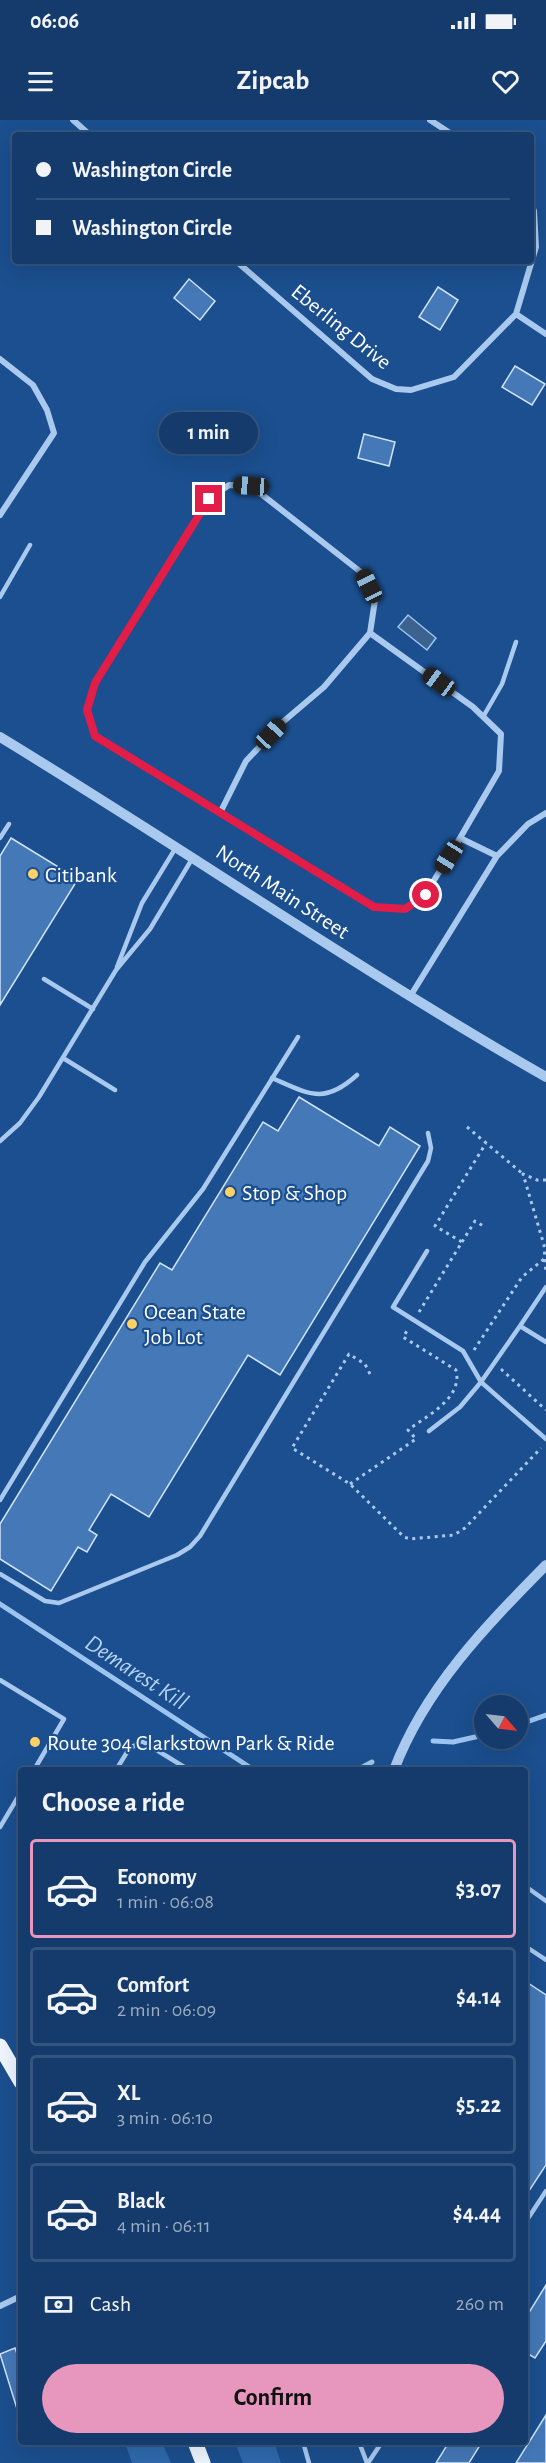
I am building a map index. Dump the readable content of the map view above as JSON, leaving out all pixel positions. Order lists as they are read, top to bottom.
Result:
{
  "streets": {
    "street": ["Eberling Drive", "North Main Street"]
  },
  "water": ["Demarest Kill"],
  "places": [
    "Citibank",
    "Stop & Shop",
    "Ocean State Job Lot",
    "Route 304 Clarkstown Park & Ride"
  ],
  "north": "bottom right",
  "page": {
    "status": "06:06",
    "header": "Zipcab",
    "banner": ["Washington Circle", "Washington Circle"],
    "bubble": "1 min",
    "heading": "Choose a ride",
    "list": [
      {
        "name": "Economy",
        "note": "1 min · 06:08",
        "value": "$3.07"
      },
      {
        "name": "Comfort",
        "note": "2 min · 06:09",
        "value": "$4.14"
      },
      {
        "name": "XL",
        "note": "3 min · 06:10",
        "value": "$5.22"
      },
      {
        "name": "Black",
        "note": "4 min · 06:11",
        "value": "$4.44"
      }
    ],
    "pay": ["Cash", "260 m"],
    "buttons": "Confirm"
  }
}
